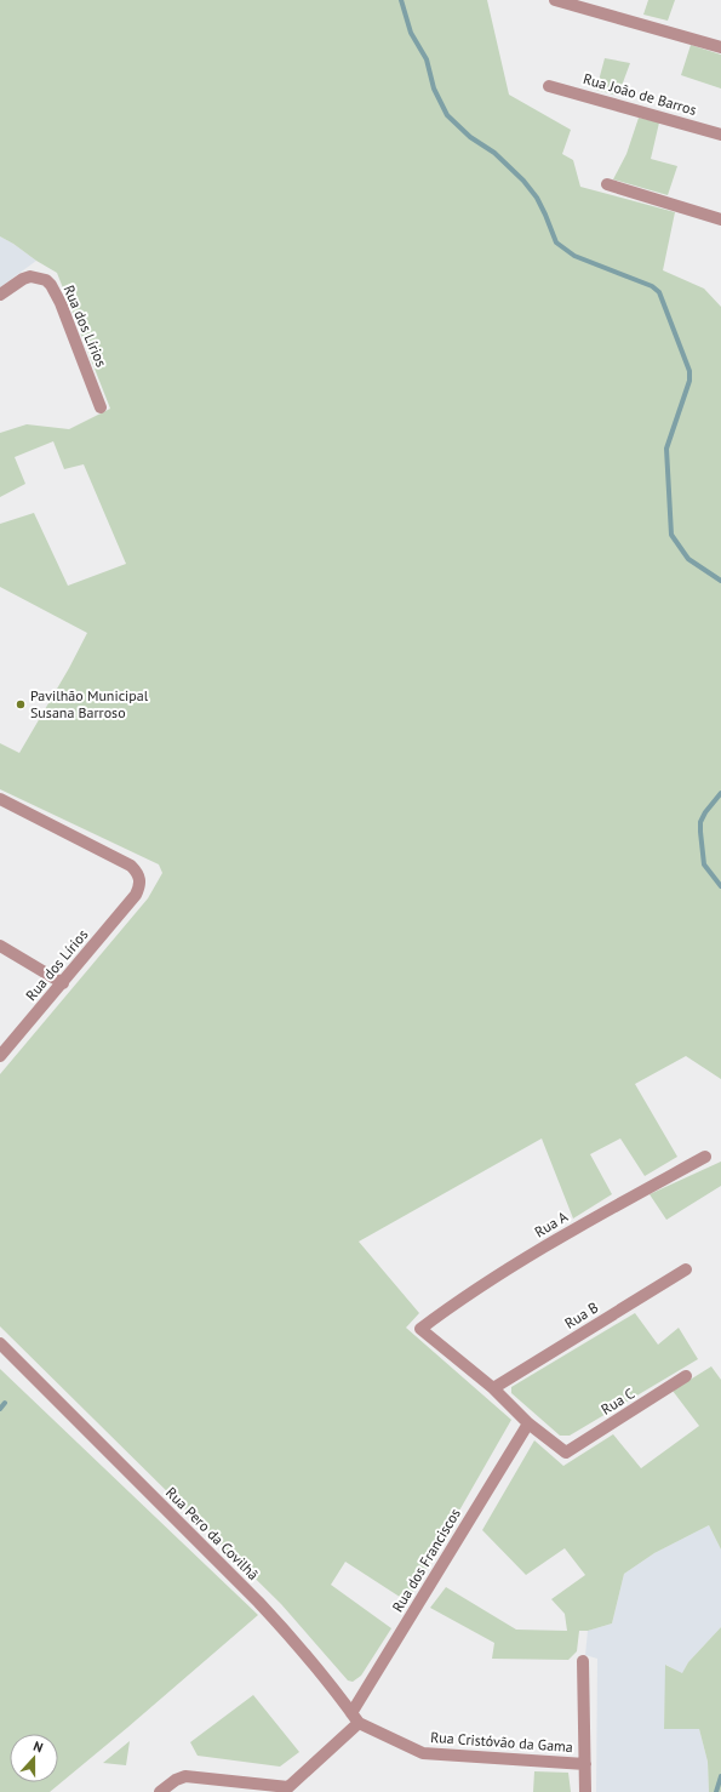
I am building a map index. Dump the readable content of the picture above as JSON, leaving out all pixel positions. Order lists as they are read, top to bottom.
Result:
{
  "streets": {
    "street": [
      "Rua João de Barros",
      "Rua dos Lírios",
      "Rua A",
      "Rua B",
      "Rua C",
      "Rua Pero da Covilhã",
      "Rua dos Franciscos",
      "Rua Cristóvão da Gama"
    ]
  },
  "crossings": [
    ["Rua A", "Rua B"],
    ["Rua C", "Rua dos Franciscos"],
    ["Rua Pero da Covilhã", "Rua dos Franciscos"],
    ["Rua Pero da Covilhã", "Rua Cristóvão da Gama"],
    ["Rua dos Franciscos", "Rua Cristóvão da Gama"]
  ],
  "places": ["Pavilhão Municipal Susana Barroso"],
  "north": "top"
}
